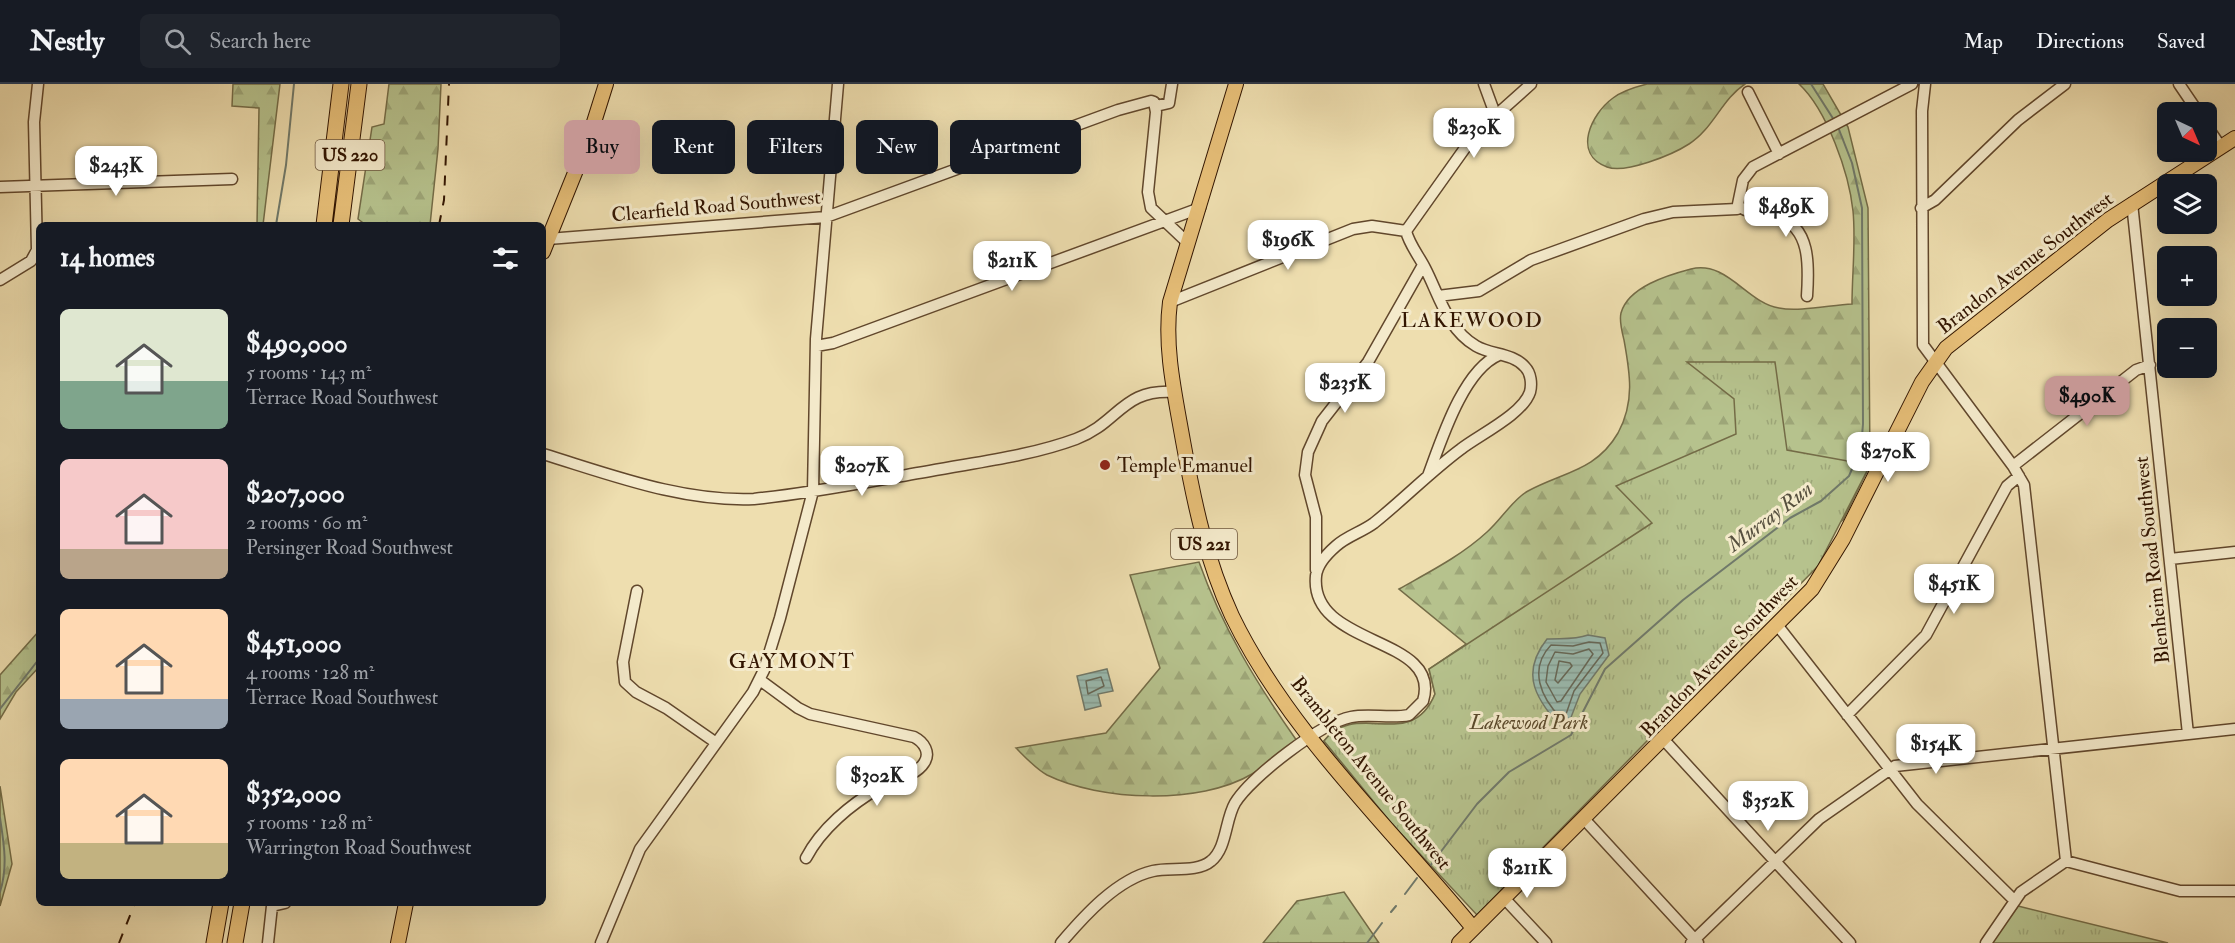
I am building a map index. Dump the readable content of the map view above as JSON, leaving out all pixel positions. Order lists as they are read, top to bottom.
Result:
{
  "streets": {
    "highway": ["US 220"],
    "main road": ["Brandon Avenue Southwest", "US 221", "Brambleton Avenue Southwest"],
    "street": ["Clearfield Road Southwest", "Blenheim Road Southwest"]
  },
  "crossings": [
    ["Brandon Avenue Southwest", "Blenheim Road Southwest"],
    ["Brandon Avenue Southwest", "Brambleton Avenue Southwest"]
  ],
  "districts": ["LAKEWOOD", "GAYMONT"],
  "water": ["Murray Run"],
  "parks": ["Lakewood Park"],
  "places": ["Temple Emanuel"],
  "north": "bottom right",
  "page": {
    "header": "Nestly",
    "search": "Search here",
    "nav": ["Map", "Directions", "Saved"],
    "map_buttons": ["+", "−"],
    "price": [
      "$230K",
      "$243K",
      "$489K",
      "$196K",
      "$211K",
      "$235K",
      "$490K",
      "$270K",
      "$207K",
      "$451K",
      "$154K",
      "$302K",
      "$352K",
      "$211K"
    ],
    "chip": [
      "Buy",
      "Rent",
      "Filters",
      "New",
      "Apartment"
    ],
    "heading": "14 homes",
    "list": [
      {
        "name": "$490,000",
        "note": "5 rooms · 143 m² · Terrace Road Southwest"
      },
      {
        "name": "$207,000",
        "note": "2 rooms · 60 m² · Persinger Road Southwest"
      },
      {
        "name": "$451,000",
        "note": "4 rooms · 128 m² · Terrace Road Southwest"
      },
      {
        "name": "$352,000",
        "note": "5 rooms · 128 m² · Warrington Road Southwest"
      }
    ]
  }
}
